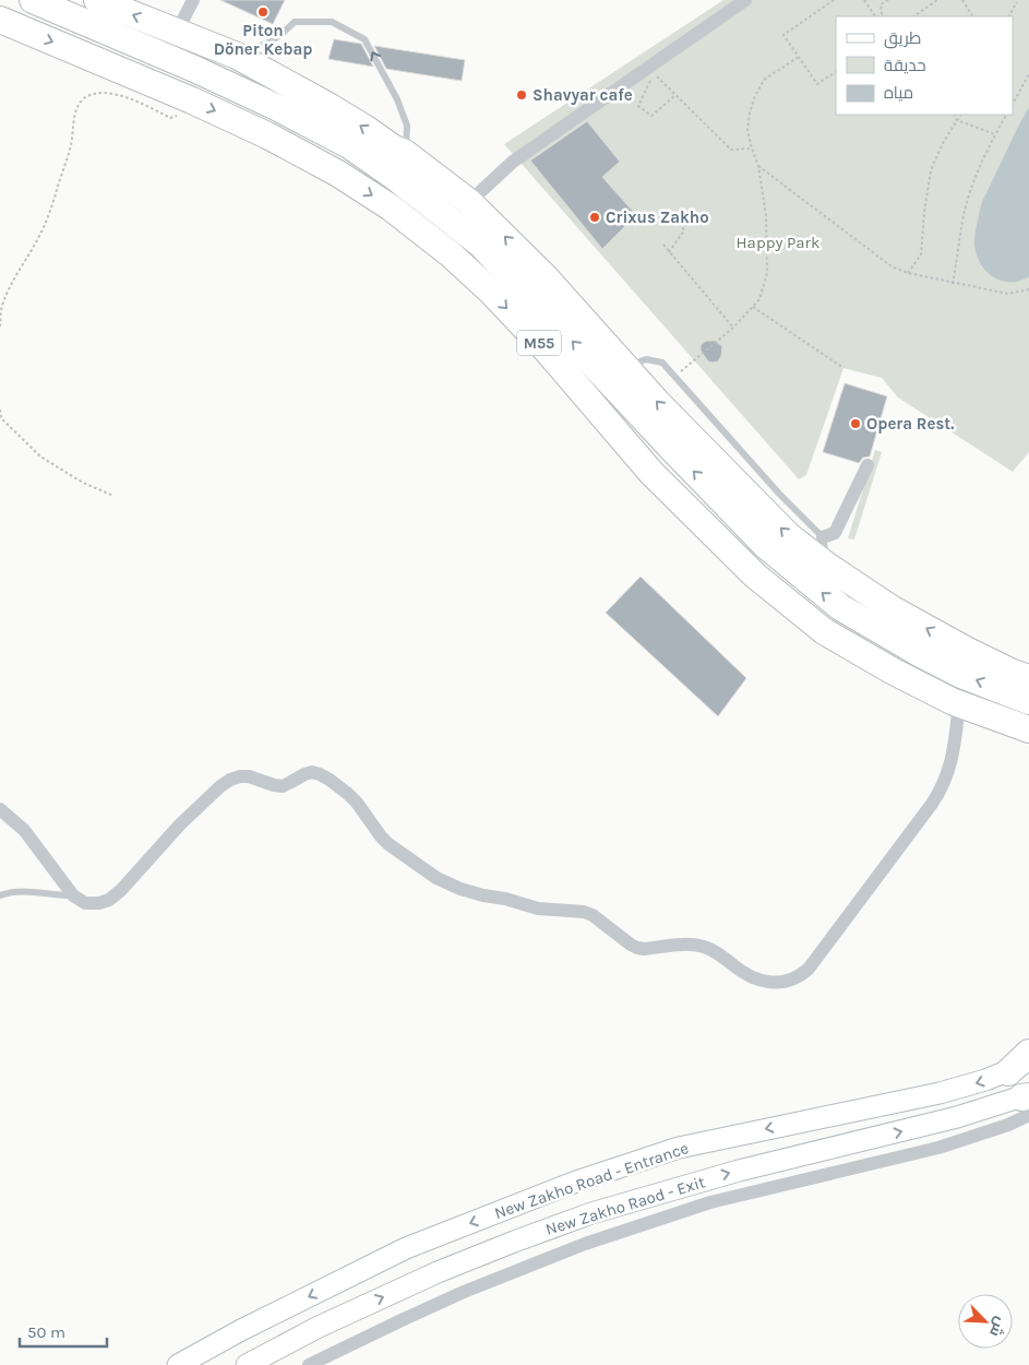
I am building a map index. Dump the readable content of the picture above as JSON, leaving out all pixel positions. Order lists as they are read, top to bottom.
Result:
{
  "streets": {
    "highway": ["M55"],
    "main road": ["New Zakho Road - Entrance", "New Zakho Raod - Exit"]
  },
  "one_way": ["New Zakho Road - Entrance", "New Zakho Raod - Exit"],
  "parks": ["Happy Park"],
  "places": [
    "Piton Döner Kebap",
    "Shavyar cafe",
    "Crixus Zakho",
    "Opera Rest."
  ],
  "legend": ["طريق", "حديقة", "مياه"],
  "scale_bar": "50 m",
  "north": "bottom right"
}
